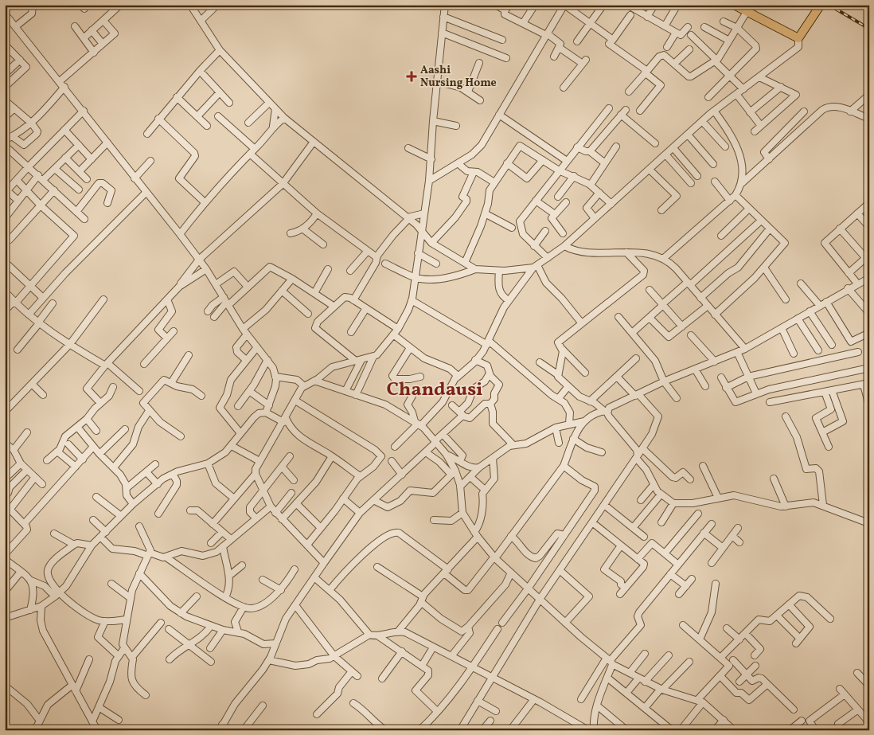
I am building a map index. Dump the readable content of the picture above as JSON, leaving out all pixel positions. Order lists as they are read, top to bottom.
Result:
{
  "districts": ["Chandausi"],
  "places": {
    "health": ["Aashi Nursing Home"]
  }
}
